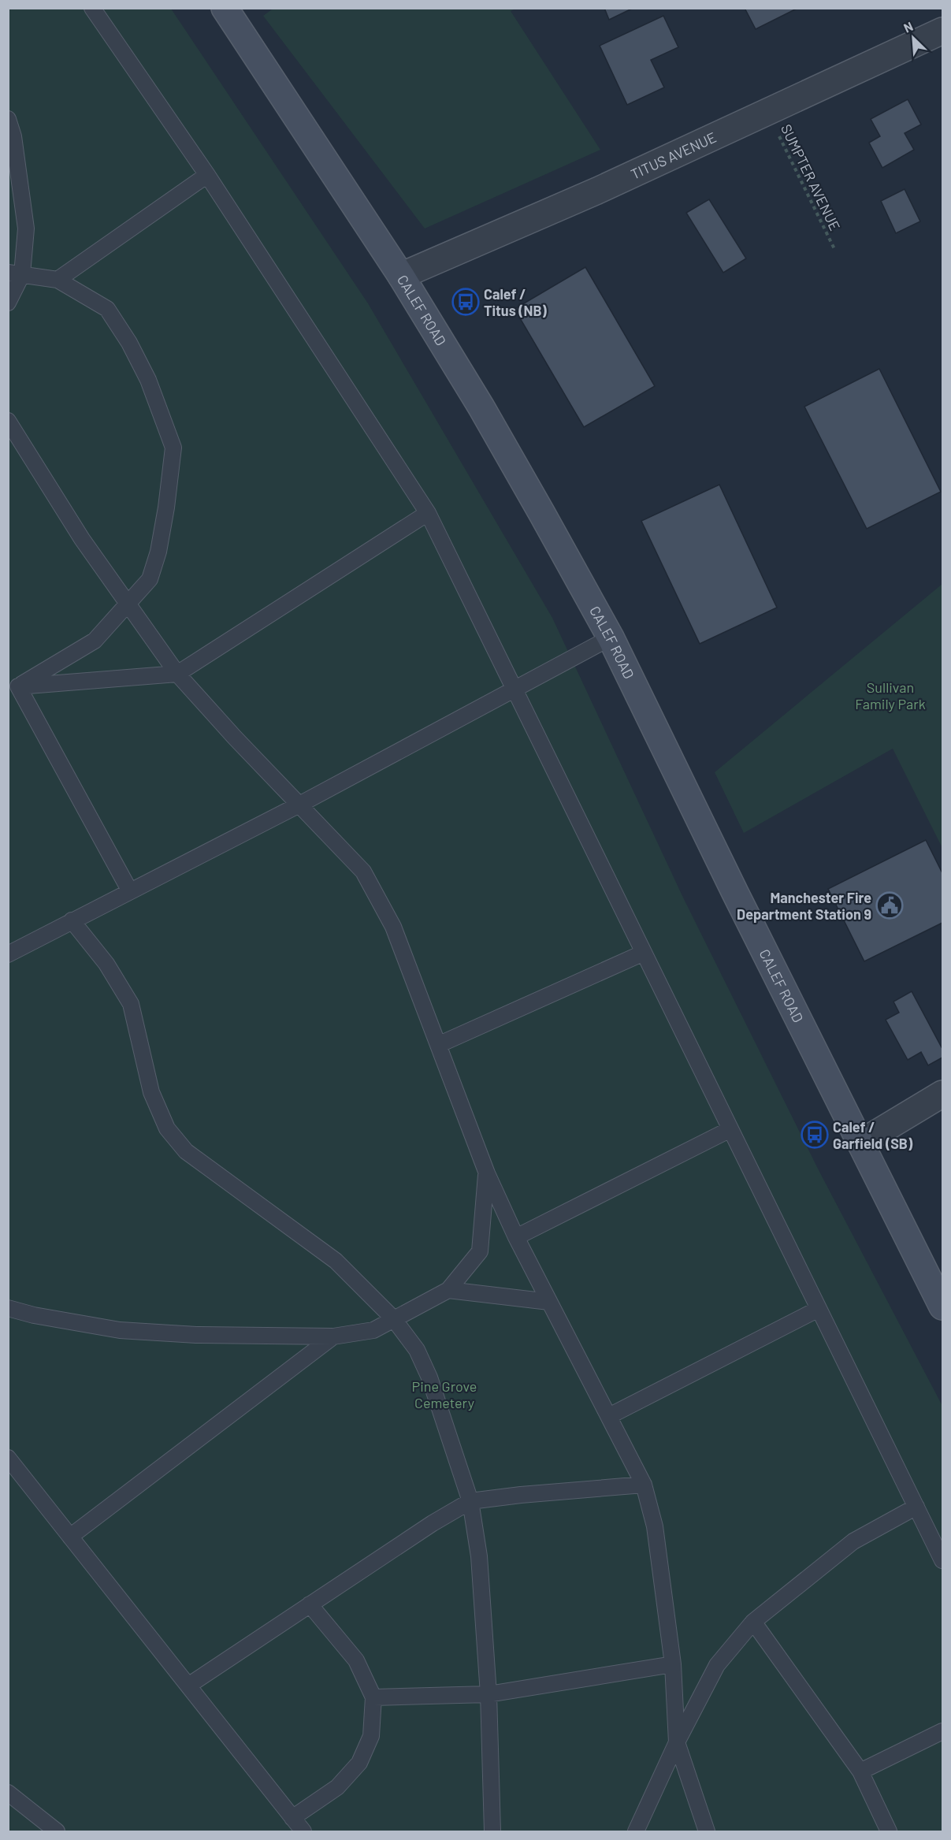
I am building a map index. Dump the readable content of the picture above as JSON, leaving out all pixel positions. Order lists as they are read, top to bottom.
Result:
{
  "streets": {
    "main road": ["CALEF ROAD"],
    "street": ["TITUS AVENUE"],
    "path": ["SUMPTER AVENUE"]
  },
  "crossings": [
    ["TITUS AVENUE", "SUMPTER AVENUE"],
    ["TITUS AVENUE", "CALEF ROAD"]
  ],
  "parks": ["Sullivan Family Park", "Pine Grove Cemetery"],
  "places": {
    "bus stop": ["Calef / Titus (NB)", "Calef / Garfield (SB)"],
    "public building": ["Manchester Fire Department Station 9"]
  },
  "north": "top left"
}
